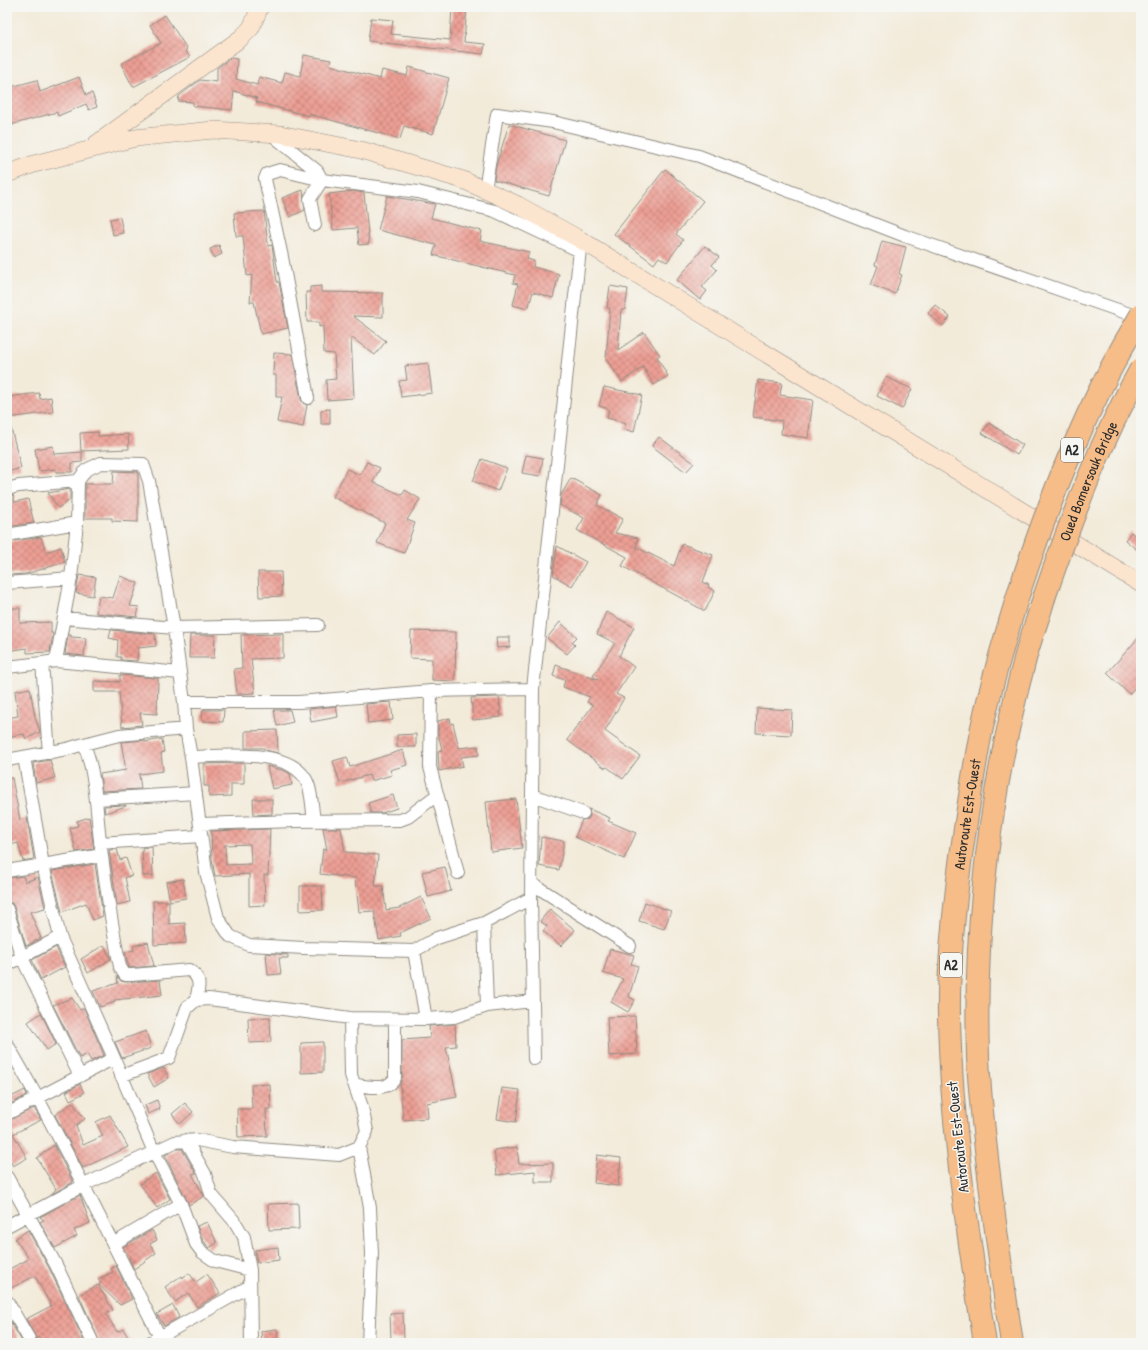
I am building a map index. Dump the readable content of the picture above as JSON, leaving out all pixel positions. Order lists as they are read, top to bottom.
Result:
{
  "streets": {
    "highway": ["A2", "Oued Bomersouk Bridge", "Autoroute Est-Ouest"]
  },
  "crossings": [
    ["Oued Bomersouk Bridge", "Autoroute Est-Ouest"]
  ]
}
